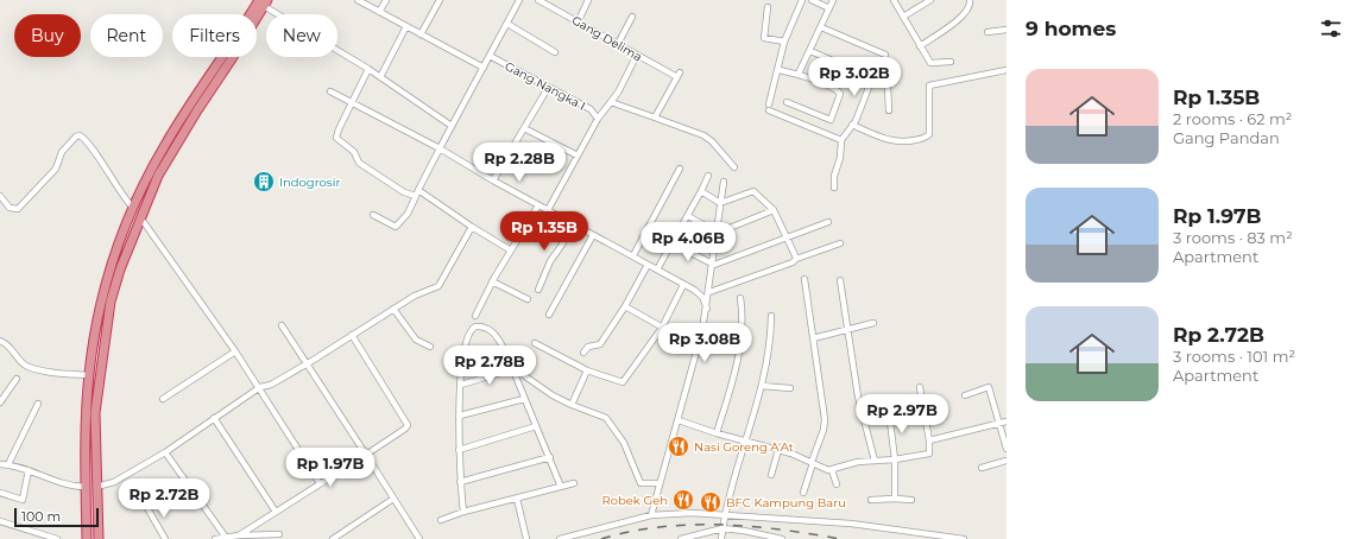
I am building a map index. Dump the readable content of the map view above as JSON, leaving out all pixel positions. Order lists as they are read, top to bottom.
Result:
{
  "streets": {
    "street": ["Gang Delima", "Gang Nangka I"]
  },
  "places": {
    "building": ["Indogrosir"],
    "restaurant": ["Nasi Goreng A'At", "Robek Geh", "BFC Kampung Baru"]
  },
  "scale_bar": "100 m",
  "page": {
    "heading": "9 homes",
    "chip": [
      "Buy",
      "Rent",
      "Filters",
      "New"
    ],
    "price": [
      "Rp 3.02B",
      "Rp 2.28B",
      "Rp 1.35B",
      "Rp 4.06B",
      "Rp 3.08B",
      "Rp 2.78B",
      "Rp 2.97B",
      "Rp 1.97B",
      "Rp 2.72B"
    ],
    "list": [
      {
        "name": "Rp 1.35B",
        "note": "2 rooms · 62 m² · Gang Pandan"
      },
      {
        "name": "Rp 1.97B",
        "note": "3 rooms · 83 m² · Apartment"
      },
      {
        "name": "Rp 2.72B",
        "note": "3 rooms · 101 m² · Apartment"
      }
    ],
    "scale": "100 m"
  }
}
